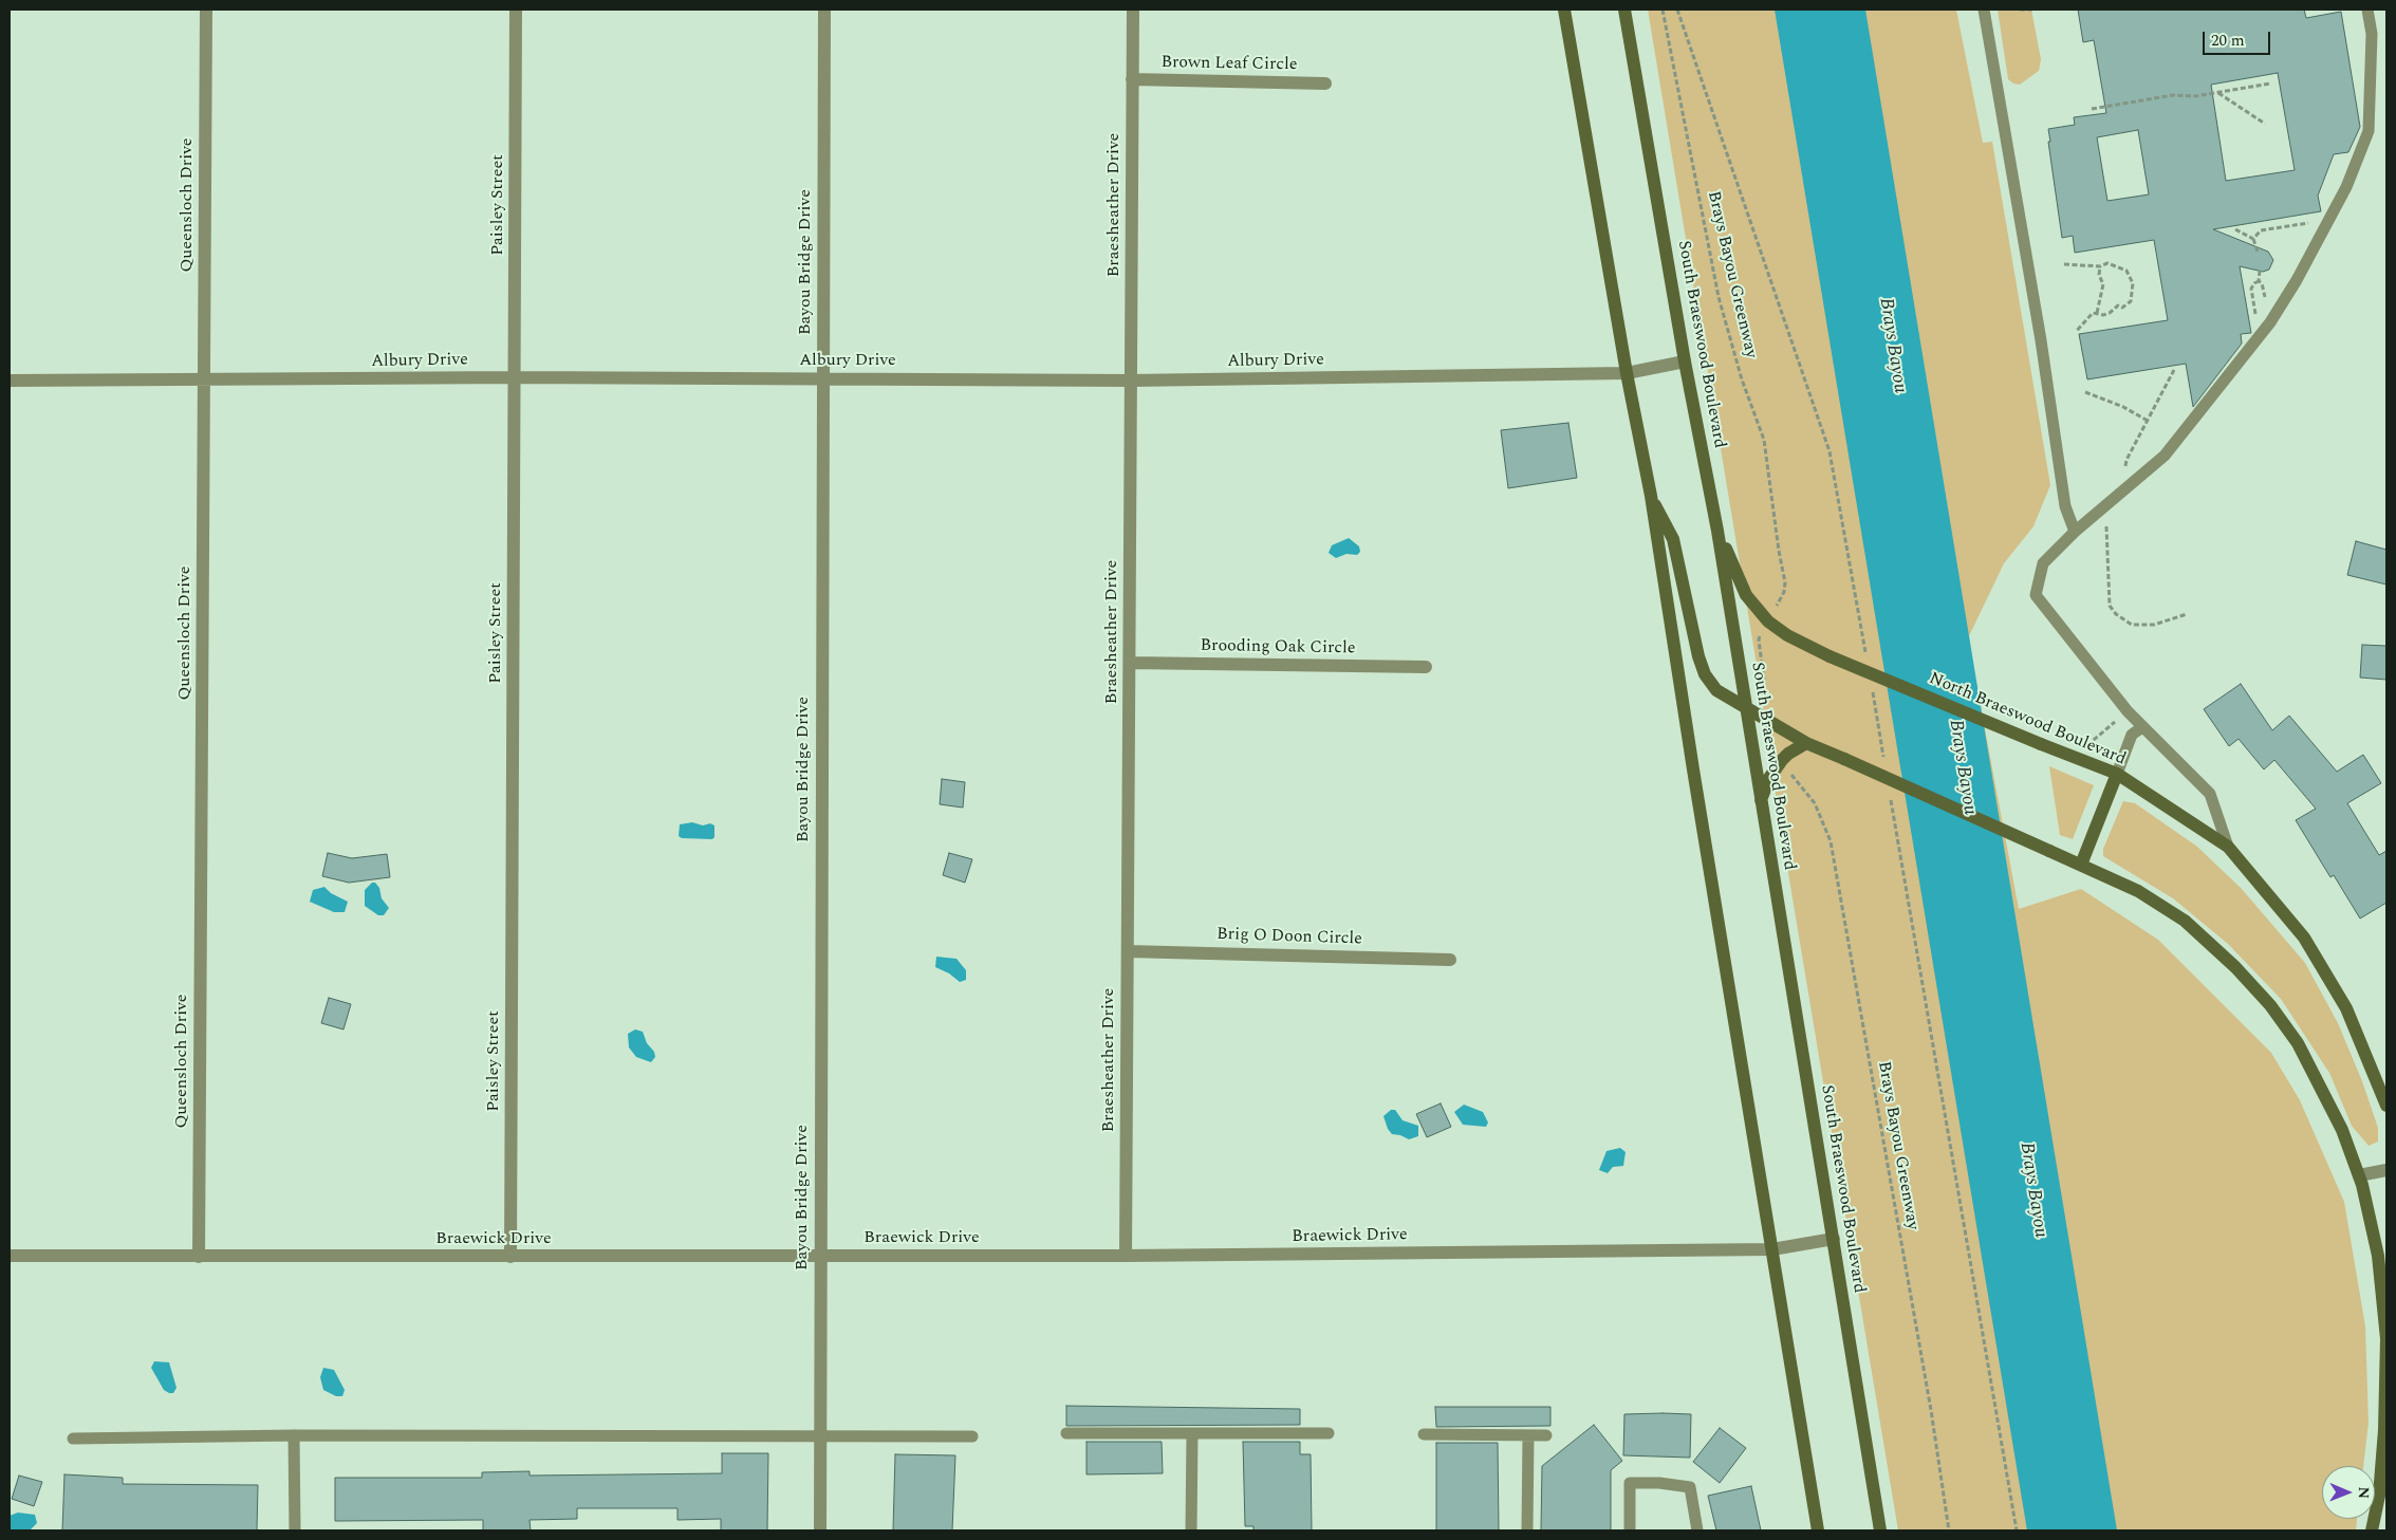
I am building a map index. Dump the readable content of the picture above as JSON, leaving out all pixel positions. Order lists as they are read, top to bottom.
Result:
{
  "streets": {
    "main road": ["South Braeswood Boulevard", "North Braeswood Boulevard"],
    "street": [
      "Brown Leaf Circle",
      "Queensloch Drive",
      "Paisley Street",
      "Braesheather Drive",
      "Bayou Bridge Drive",
      "Albury Drive",
      "Brooding Oak Circle",
      "Brig O Doon Circle",
      "Braewick Drive"
    ],
    "path": ["Brays Bayou Greenway"]
  },
  "crossings": [
    ["Brown Leaf Circle", "Braesheather Drive"],
    ["Queensloch Drive", "Albury Drive"],
    ["Queensloch Drive", "Braewick Drive"],
    ["Paisley Street", "Albury Drive"],
    ["Paisley Street", "Braewick Drive"],
    ["Braesheather Drive", "Albury Drive"],
    ["Braesheather Drive", "Brooding Oak Circle"],
    ["Braesheather Drive", "Brig O Doon Circle"],
    ["Braesheather Drive", "Braewick Drive"],
    ["Bayou Bridge Drive", "Albury Drive"],
    ["Bayou Bridge Drive", "Braewick Drive"],
    ["South Braeswood Boulevard", "Albury Drive"],
    ["South Braeswood Boulevard", "North Braeswood Boulevard"],
    ["South Braeswood Boulevard", "Braewick Drive"]
  ],
  "water": ["Brays Bayou"],
  "scale_bar": "20 m",
  "north": "right"
}
